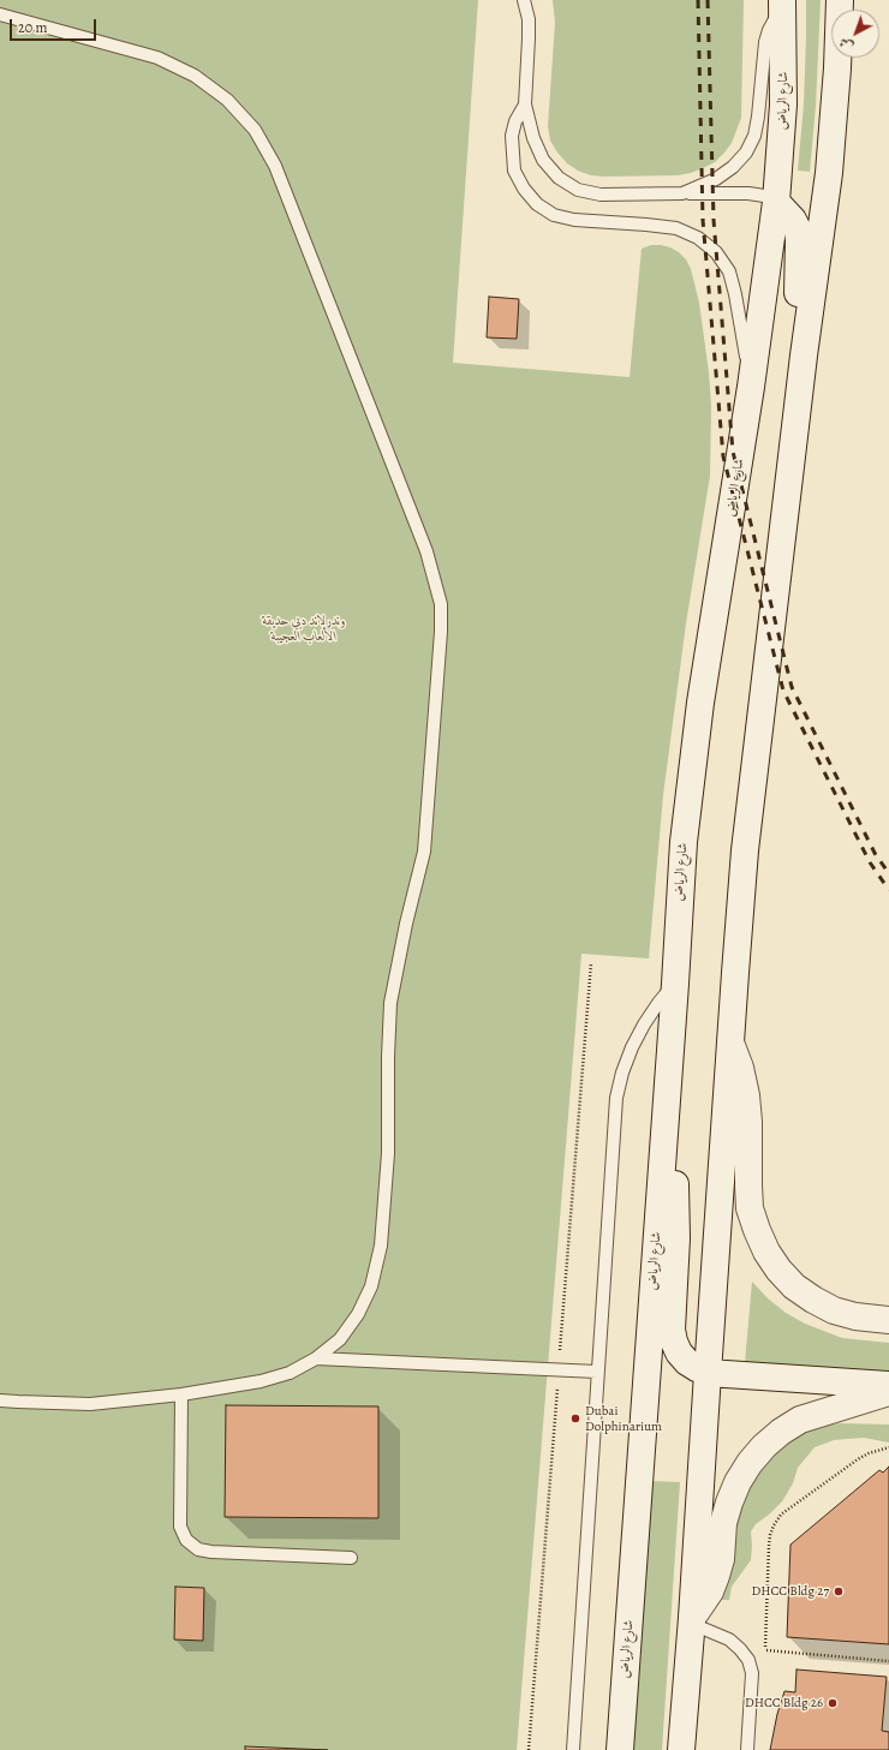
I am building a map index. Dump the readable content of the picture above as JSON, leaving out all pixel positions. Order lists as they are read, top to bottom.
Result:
{
  "streets": {
    "main road": ["شارع الرياض"]
  },
  "parks": ["وندرلاند دبي حديقة الألعاب العجيبة"],
  "places": ["Dubai Dolphinarium", "DHCC Bldg 27", "DHCC Bldg 26"],
  "scale_bar": "20 m",
  "north": "bottom left"
}
